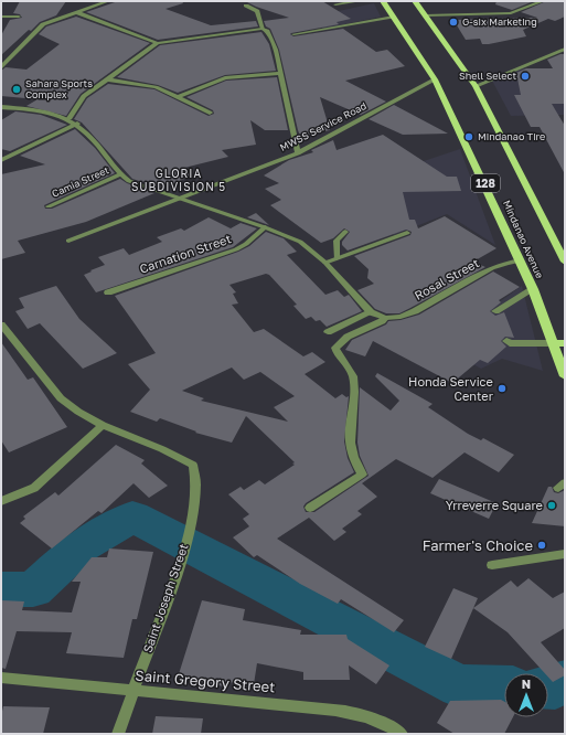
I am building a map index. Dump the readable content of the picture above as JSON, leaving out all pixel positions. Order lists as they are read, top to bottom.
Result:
{
  "streets": {
    "main road": ["128", "Mindanao Avenue"],
    "street": [
      "MWSS Service Road",
      "Camia Street",
      "Carnation Street",
      "Rosal Street",
      "Saint Joseph Street",
      "Saint Gregory Street"
    ]
  },
  "crossings": [
    ["MWSS Service Road", "Mindanao Avenue"],
    ["Mindanao Avenue", "Rosal Street"],
    ["Saint Joseph Street", "Saint Gregory Street"]
  ],
  "districts": ["GLORIA SUBDIVISION 5"],
  "places": [
    "G-six Marketing",
    "Shell Select",
    "Sahara Sports Complex",
    "Mindanao Tire",
    "Honda Service Center",
    "Yrreverre Square",
    "Farmer's Choice"
  ],
  "north": "top"
}
